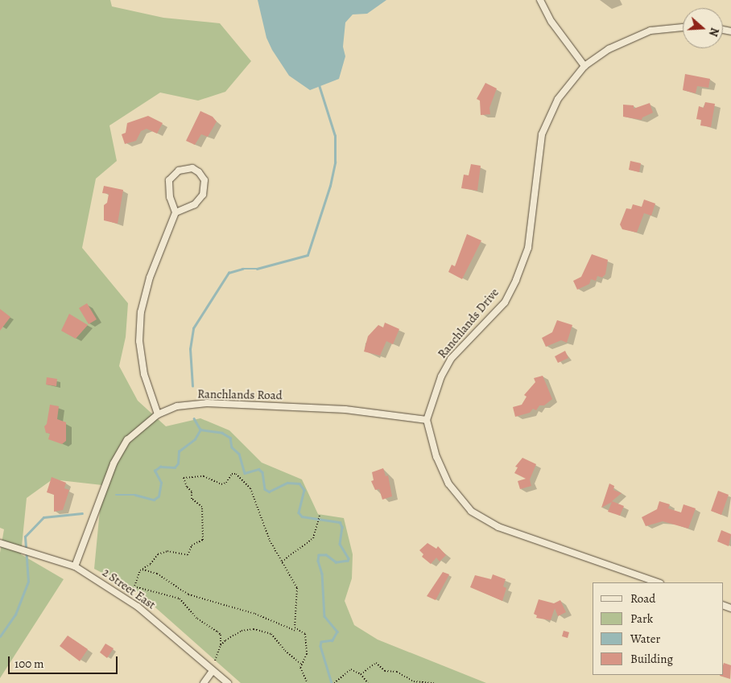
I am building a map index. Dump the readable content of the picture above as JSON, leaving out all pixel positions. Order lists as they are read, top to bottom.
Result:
{
  "streets": {
    "street": ["Ranchlands Drive", "Ranchlands Road", "2 Street East"]
  },
  "crossings": [
    ["Ranchlands Drive", "Ranchlands Road"],
    ["Ranchlands Road", "2 Street East"]
  ],
  "legend": [
    "Road",
    "Park",
    "Water",
    "Building"
  ],
  "scale_bar": "100 m",
  "north": "right"
}
